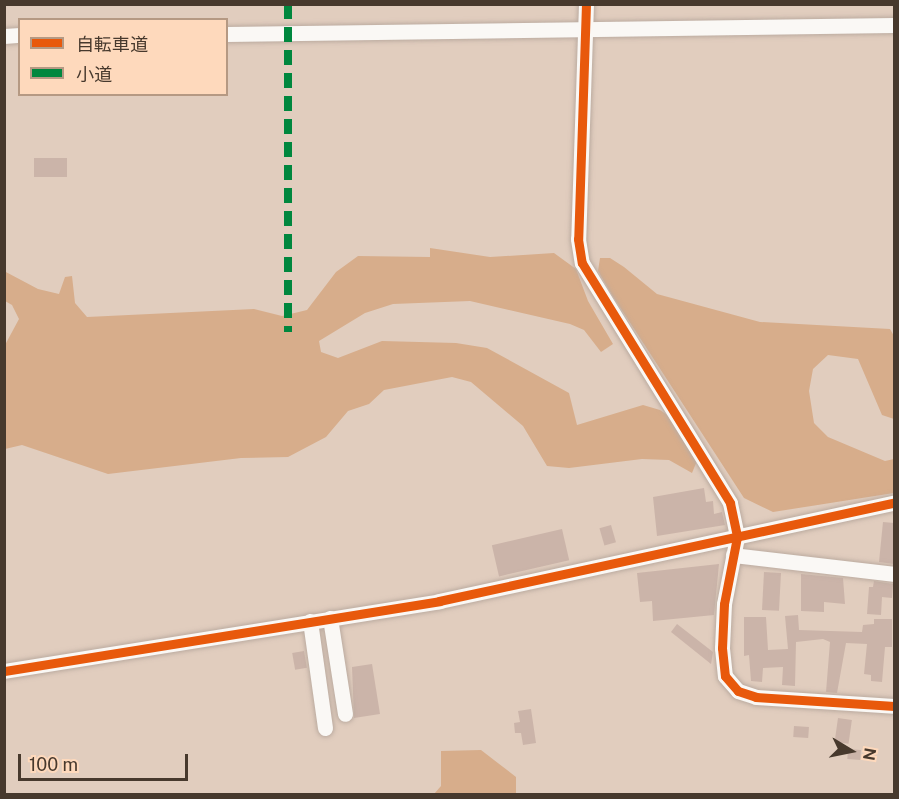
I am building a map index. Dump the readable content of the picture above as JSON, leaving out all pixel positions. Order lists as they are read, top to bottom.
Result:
{
  "legend": ["自転車道", "小道"],
  "scale_bar": "100 m",
  "north": "right"
}
